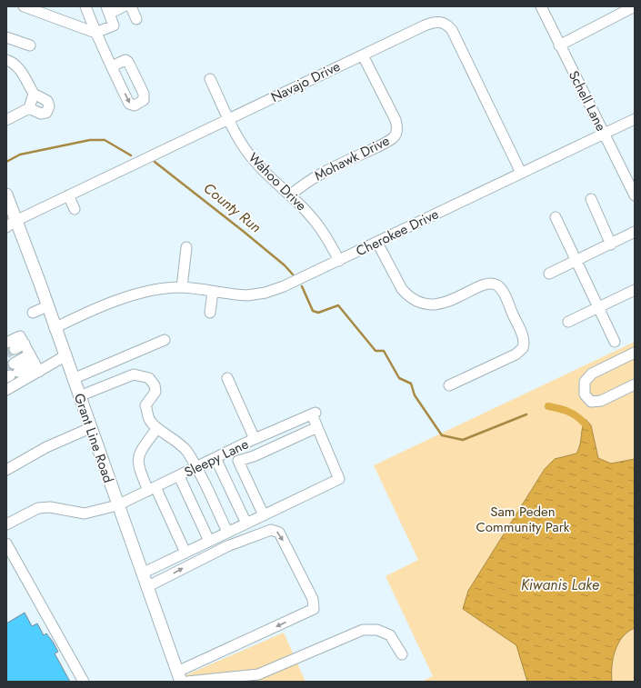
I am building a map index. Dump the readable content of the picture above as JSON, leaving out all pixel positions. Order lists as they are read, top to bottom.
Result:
{
  "streets": {
    "main road": ["Grant Line Road"],
    "street": [
      "Navajo Drive",
      "Schell Lane",
      "Mohawk Drive",
      "Wahoo Drive",
      "Cherokee Drive",
      "Sleepy Lane"
    ]
  },
  "crossings": [
    ["Navajo Drive", "Mohawk Drive"],
    ["Navajo Drive", "Wahoo Drive"],
    ["Navajo Drive", "Cherokee Drive"],
    ["Navajo Drive", "Grant Line Road"],
    ["Schell Lane", "Cherokee Drive"],
    ["Mohawk Drive", "Wahoo Drive"],
    ["Wahoo Drive", "Cherokee Drive"],
    ["Cherokee Drive", "Grant Line Road"],
    ["Grant Line Road", "Sleepy Lane"]
  ],
  "water": ["County Run", "Kiwanis Lake"],
  "parks": ["Sam Peden Community Park"]
}
